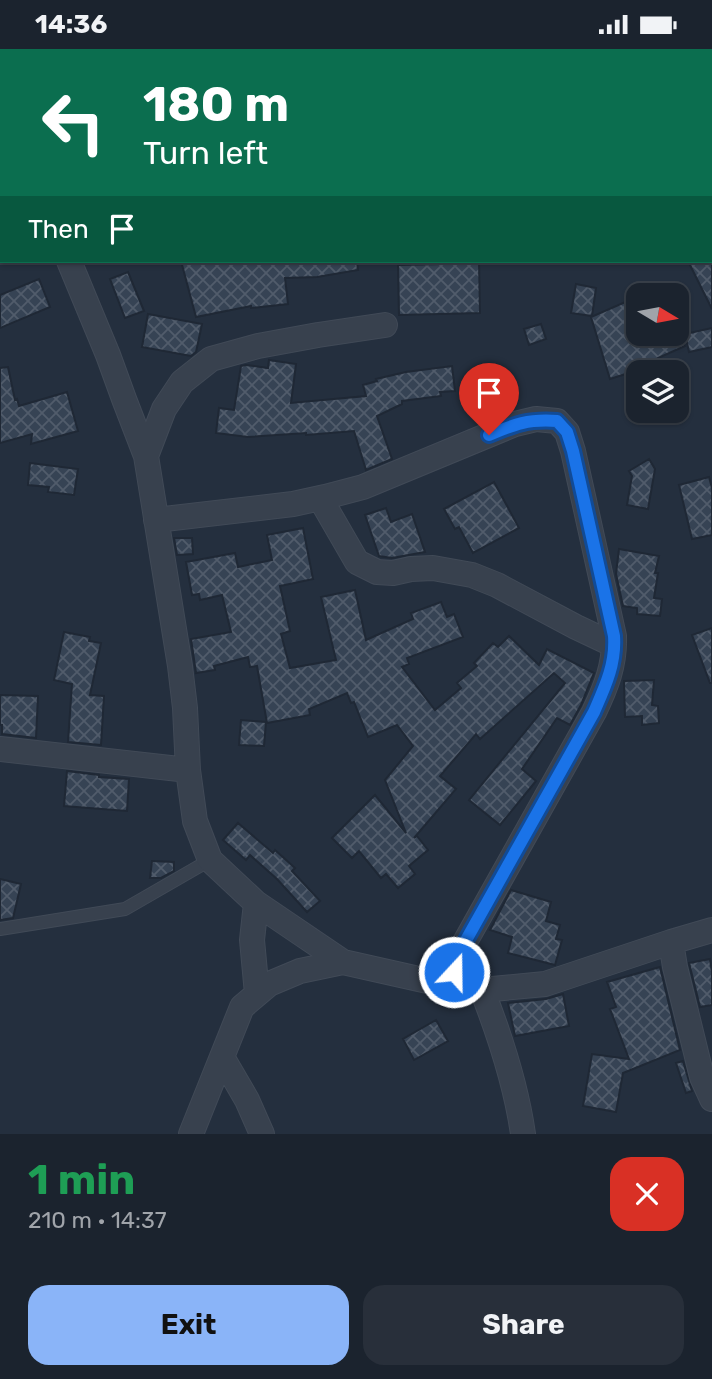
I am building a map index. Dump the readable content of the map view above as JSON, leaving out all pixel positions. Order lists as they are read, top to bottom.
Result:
{
  "north": "right",
  "page": {
    "status": "14:36",
    "turn": ["180 m", "Turn left"],
    "then": "Then",
    "heading": ["1 min", "210 m · 14:37"],
    "buttons": ["Exit", "Share"]
  }
}
